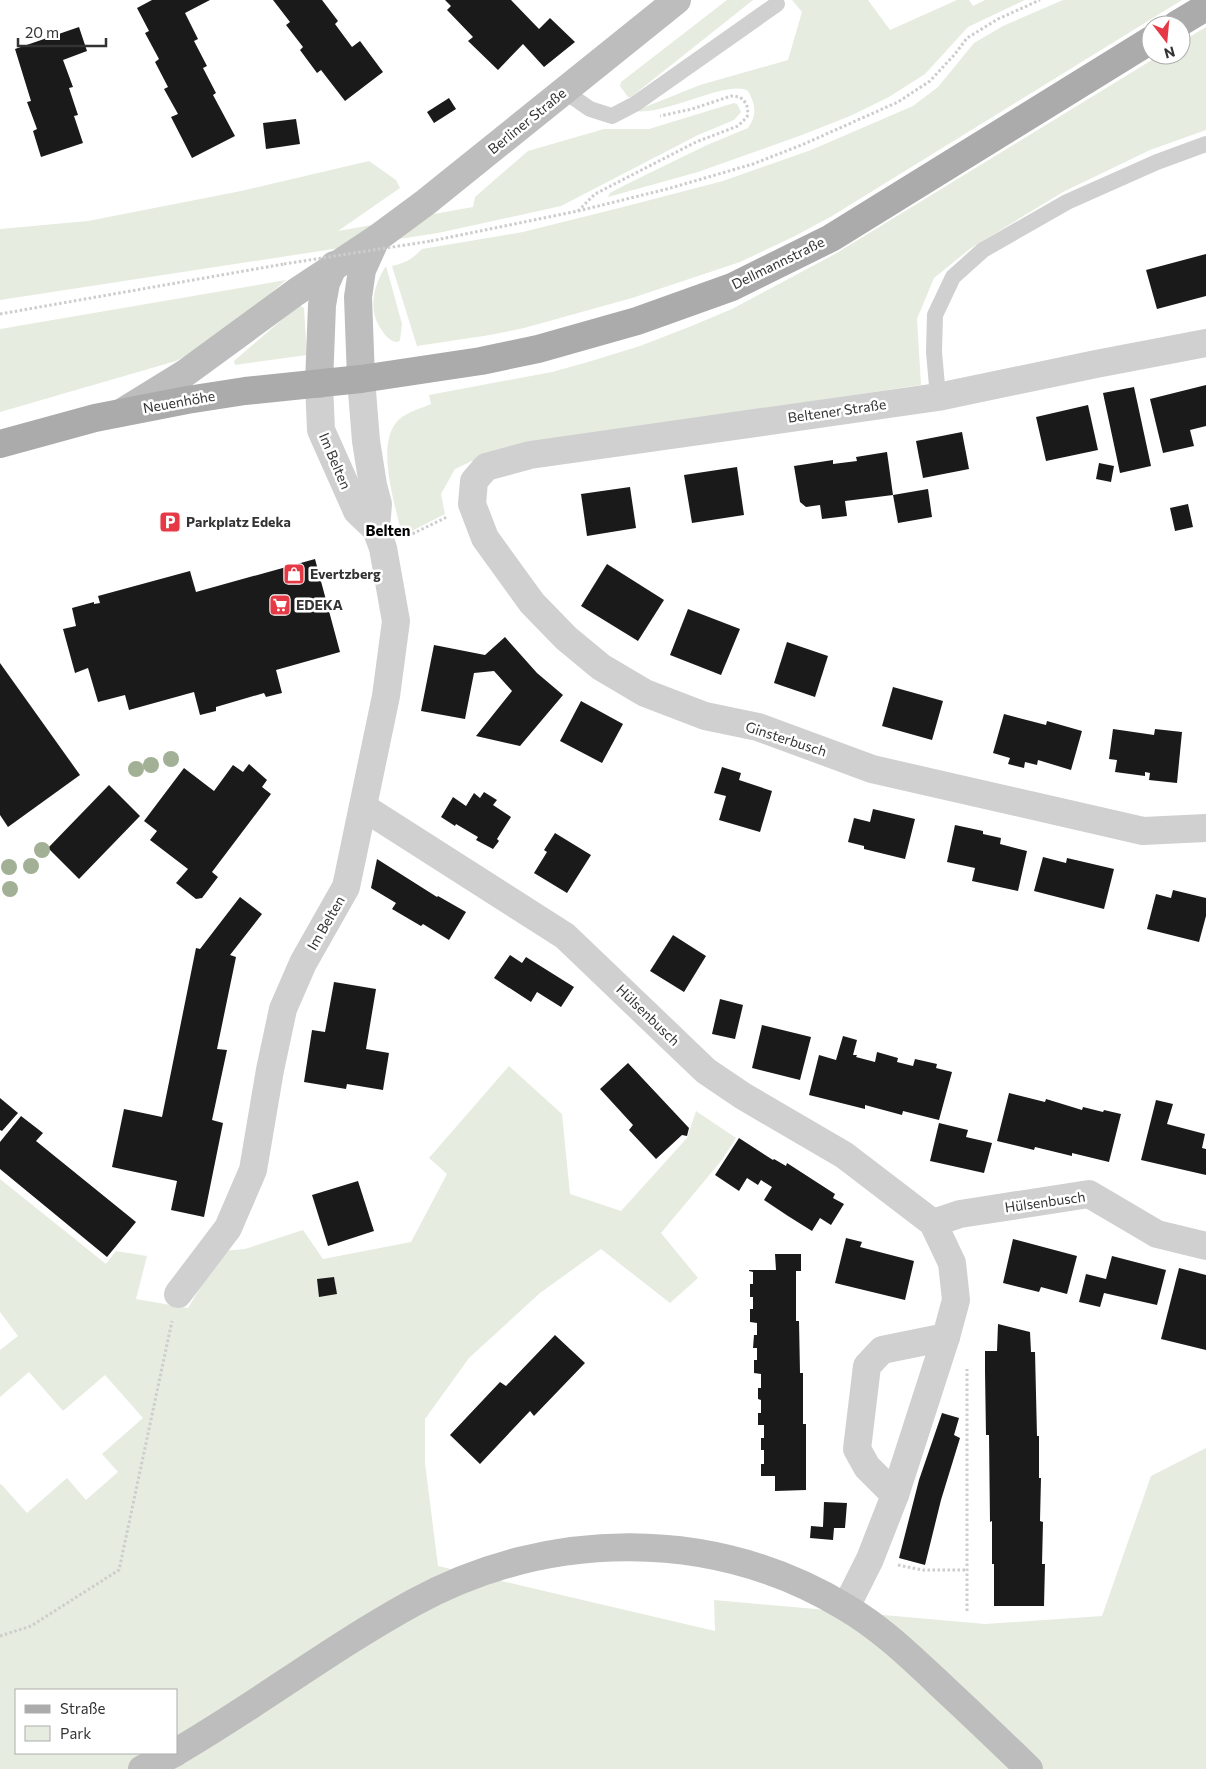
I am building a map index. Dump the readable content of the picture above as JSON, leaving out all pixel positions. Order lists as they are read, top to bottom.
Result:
{
  "streets": {
    "main road": ["Berliner Straße", "Dellmannstraße", "Neuenhöhe"],
    "street": [
      "Beltener Straße",
      "Im Belten",
      "Ginsterbusch",
      "Hülsenbusch"
    ]
  },
  "crossings": [
    ["Berliner Straße", "Dellmannstraße"],
    ["Berliner Straße", "Neuenhöhe"],
    ["Berliner Straße", "Im Belten"],
    ["Dellmannstraße", "Neuenhöhe"],
    ["Dellmannstraße", "Im Belten"],
    ["Neuenhöhe", "Im Belten"],
    ["Beltener Straße", "Ginsterbusch"],
    ["Im Belten", "Hülsenbusch"]
  ],
  "districts": ["Belten"],
  "places": {
    "parking": ["Parkplatz Edeka"],
    "shop": ["Evertzberg"],
    "supermarket": ["EDEKA"]
  },
  "legend": ["Straße", "Park"],
  "scale_bar": "20 m",
  "north": "bottom"
}
